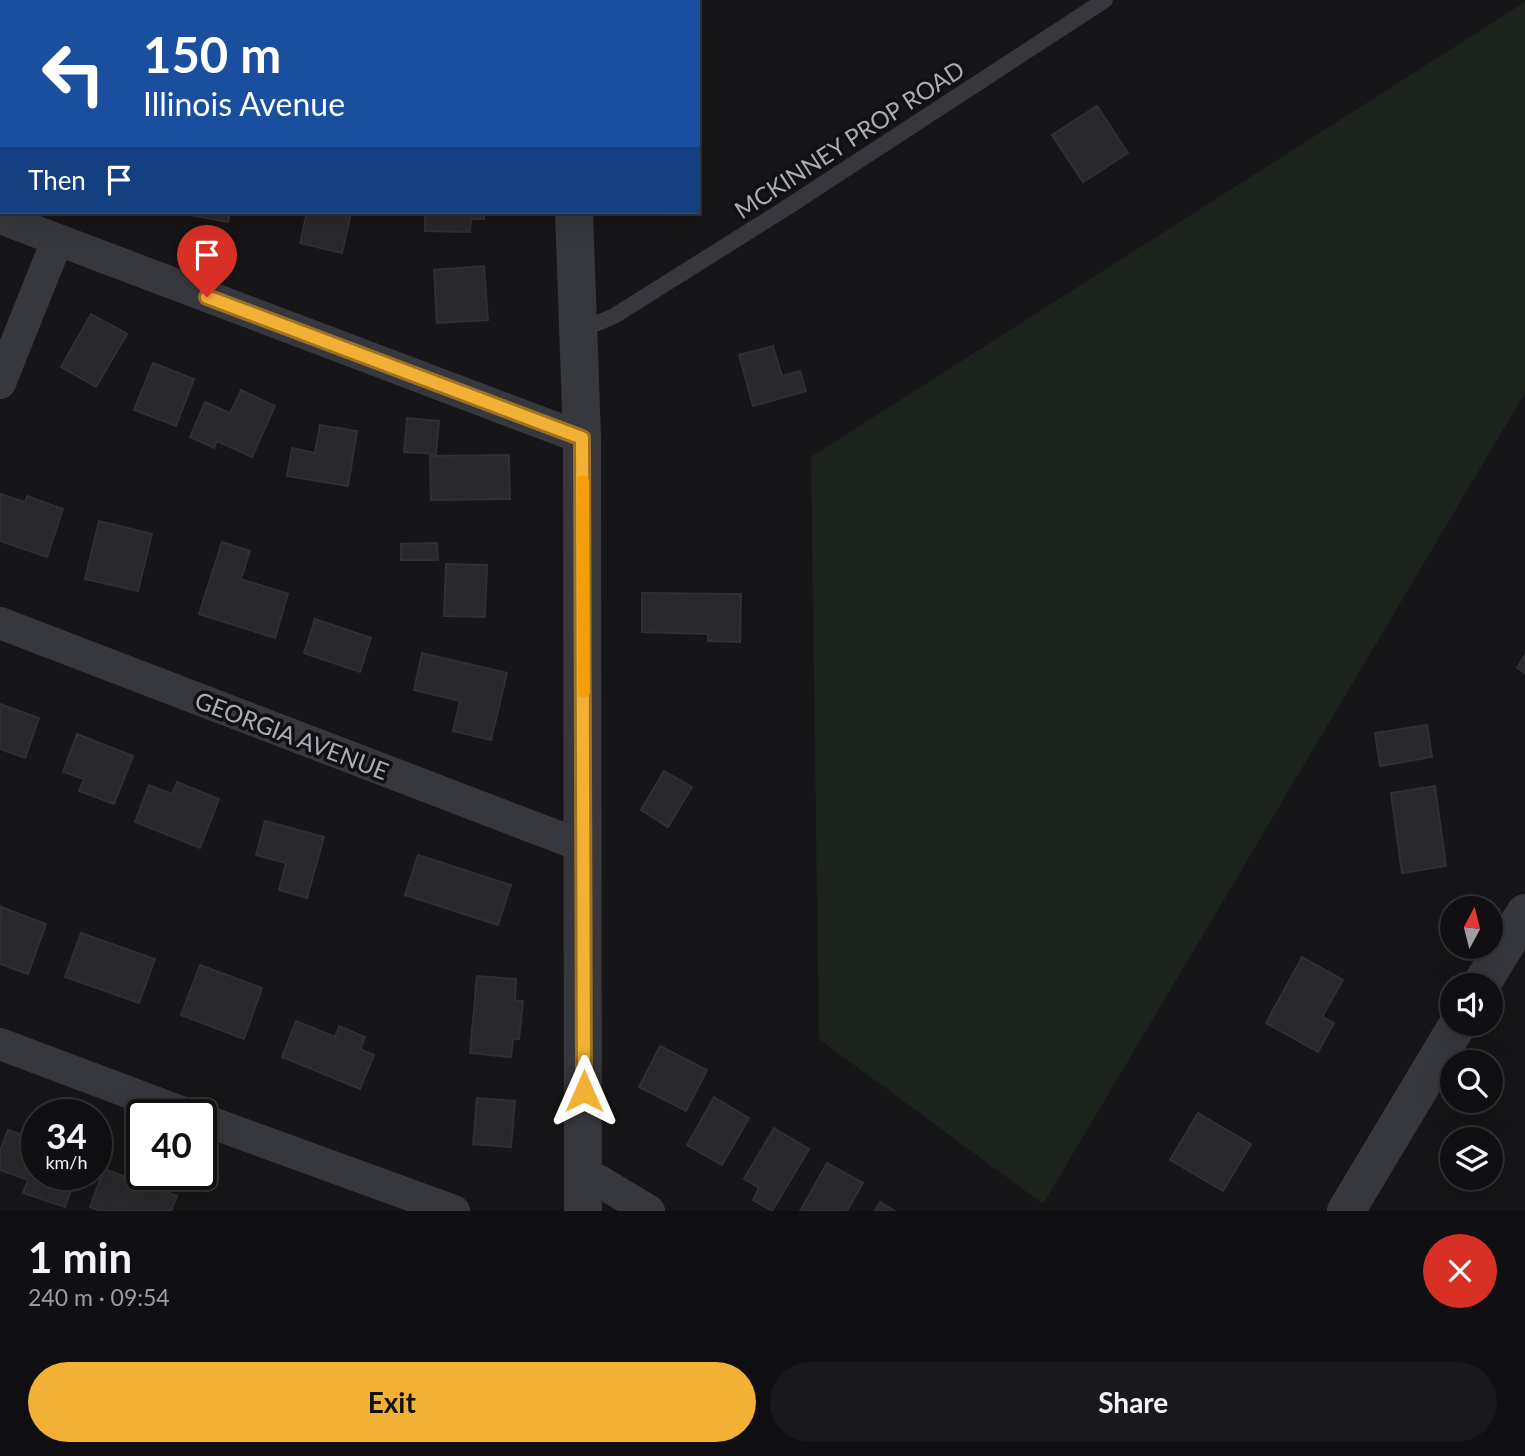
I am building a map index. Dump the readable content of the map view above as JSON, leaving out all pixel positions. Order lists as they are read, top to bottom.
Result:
{
  "streets": {
    "street": ["GEORGIA AVENUE"],
    "lane": ["MCKINNEY PROP ROAD"]
  },
  "north": "top",
  "page": {
    "turn": ["150 m", "Illinois Avenue"],
    "then": "Then",
    "speed": "34 km/h",
    "limit": "40",
    "heading": ["1 min", "240 m · 09:54"],
    "buttons": ["Exit", "Share"]
  }
}
